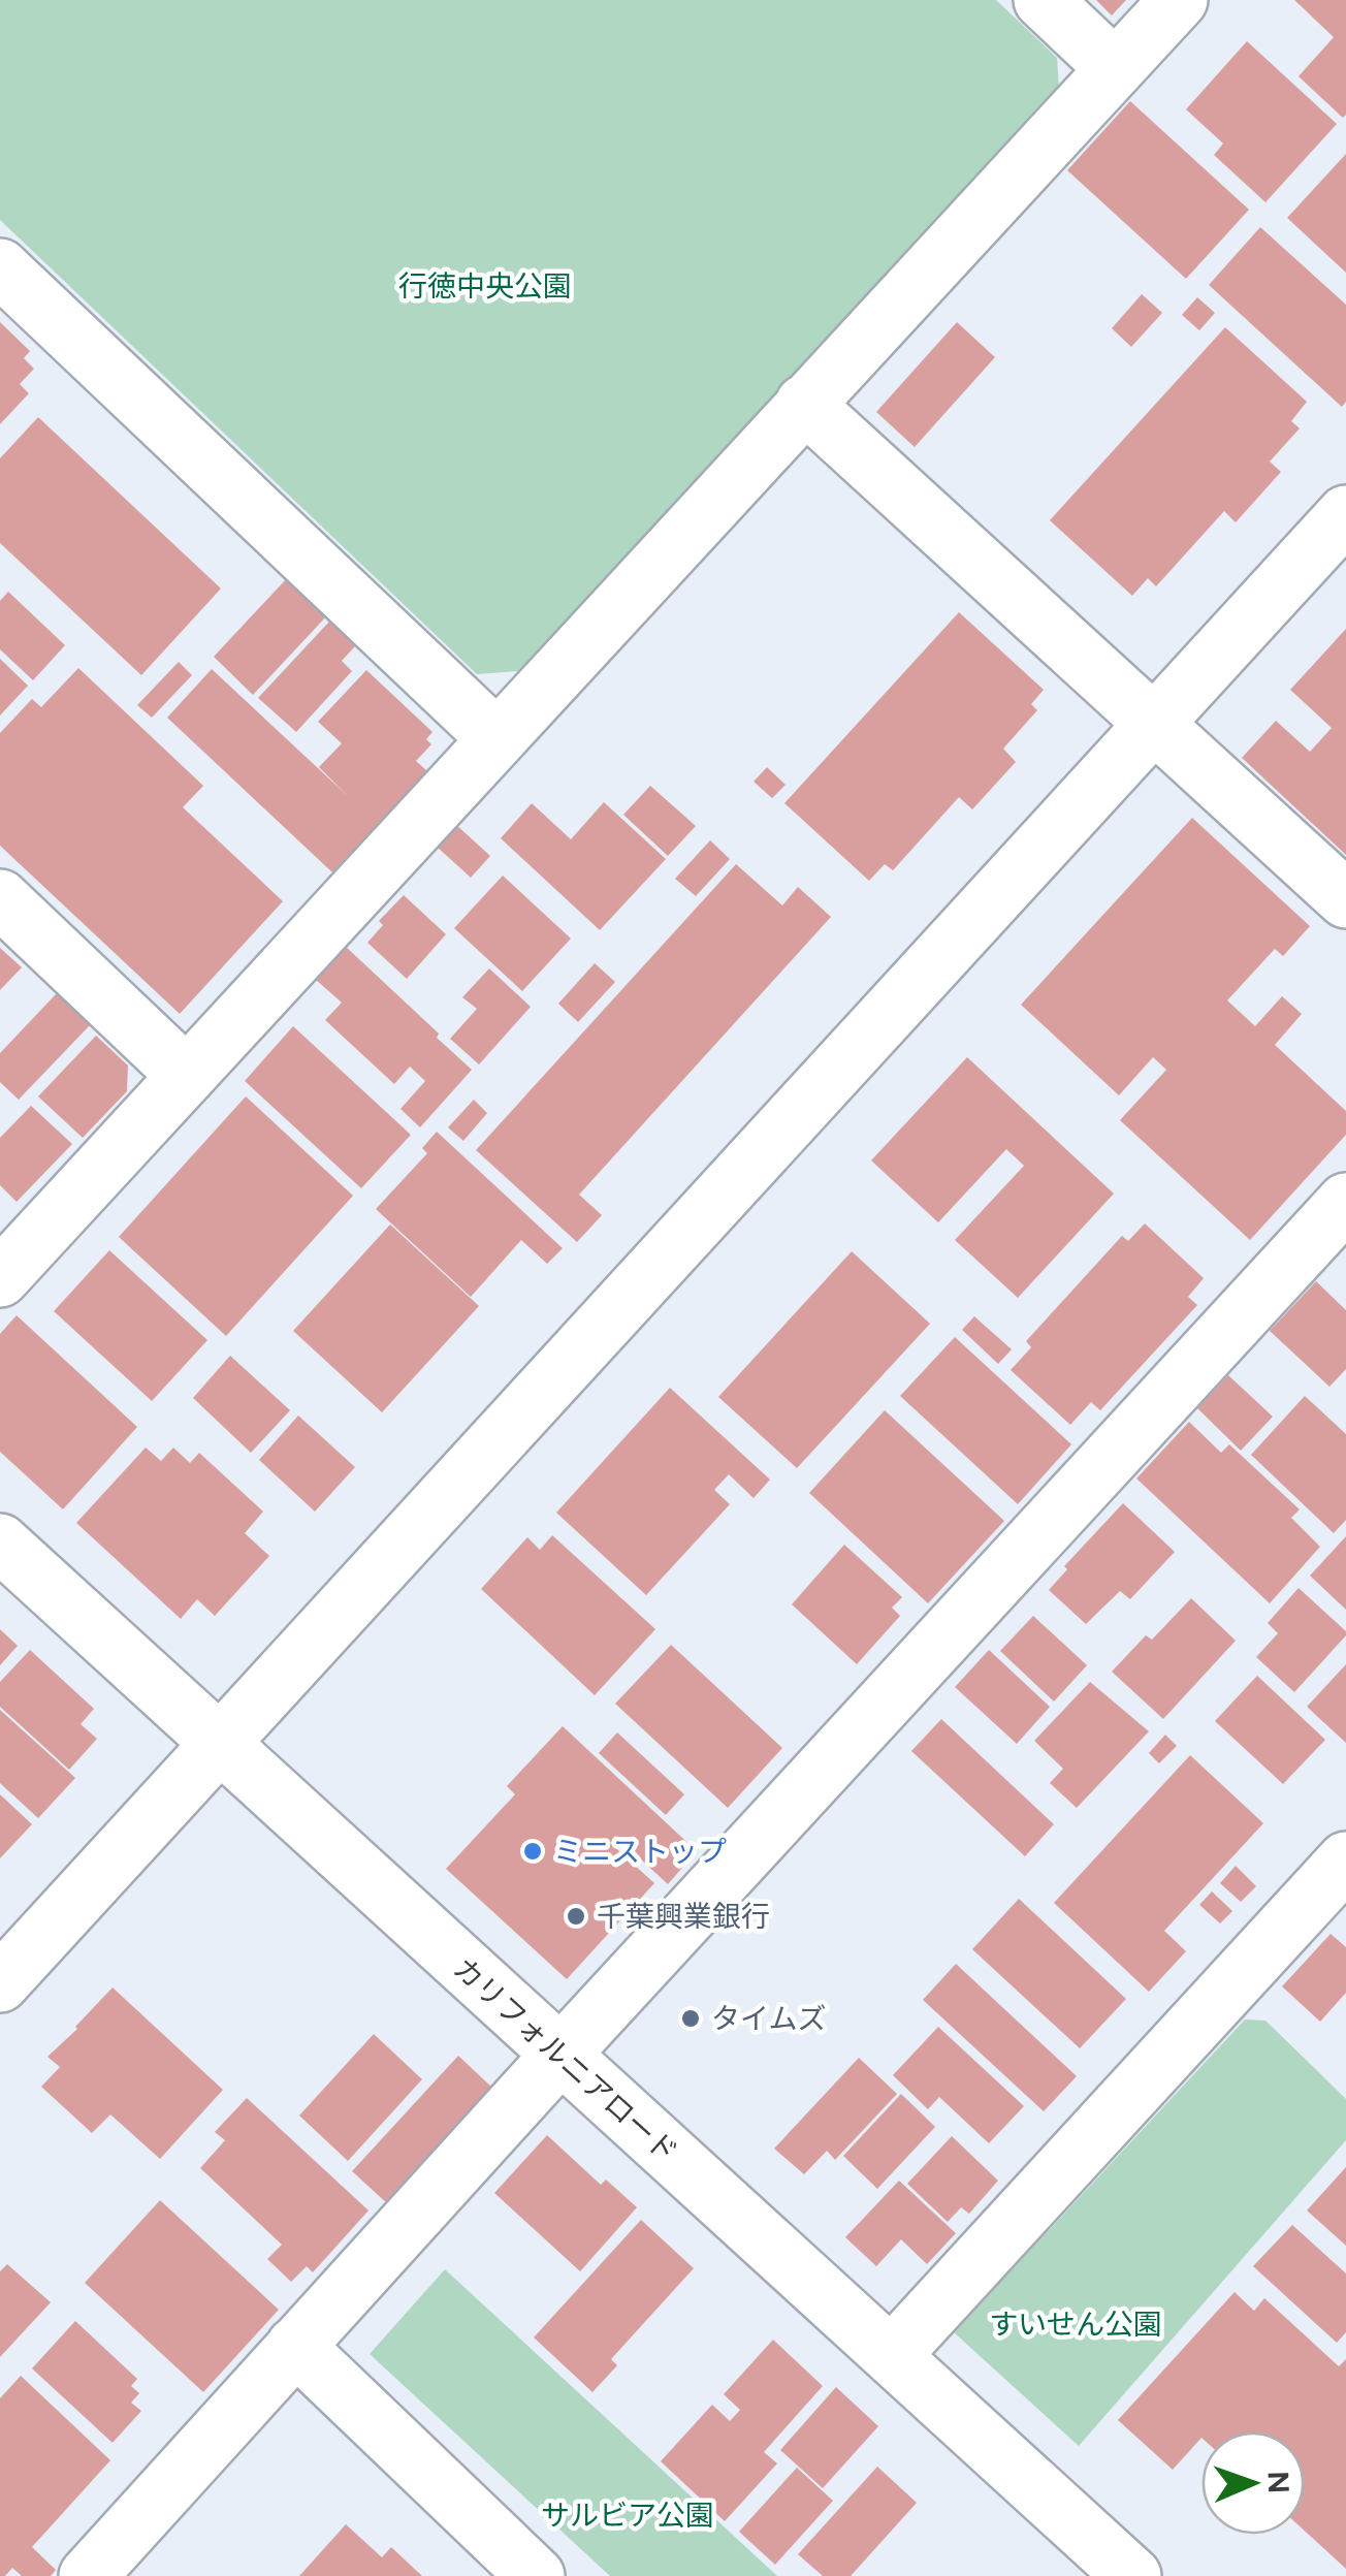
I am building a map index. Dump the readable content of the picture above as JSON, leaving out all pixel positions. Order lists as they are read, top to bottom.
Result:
{
  "streets": {
    "street": ["カリフォルニアロード"]
  },
  "parks": ["行徳中央公園", "すいせん公園", "サルビア公園"],
  "places": ["ミニストップ", "千葉興業銀行", "タイムズ"],
  "north": "right"
}
